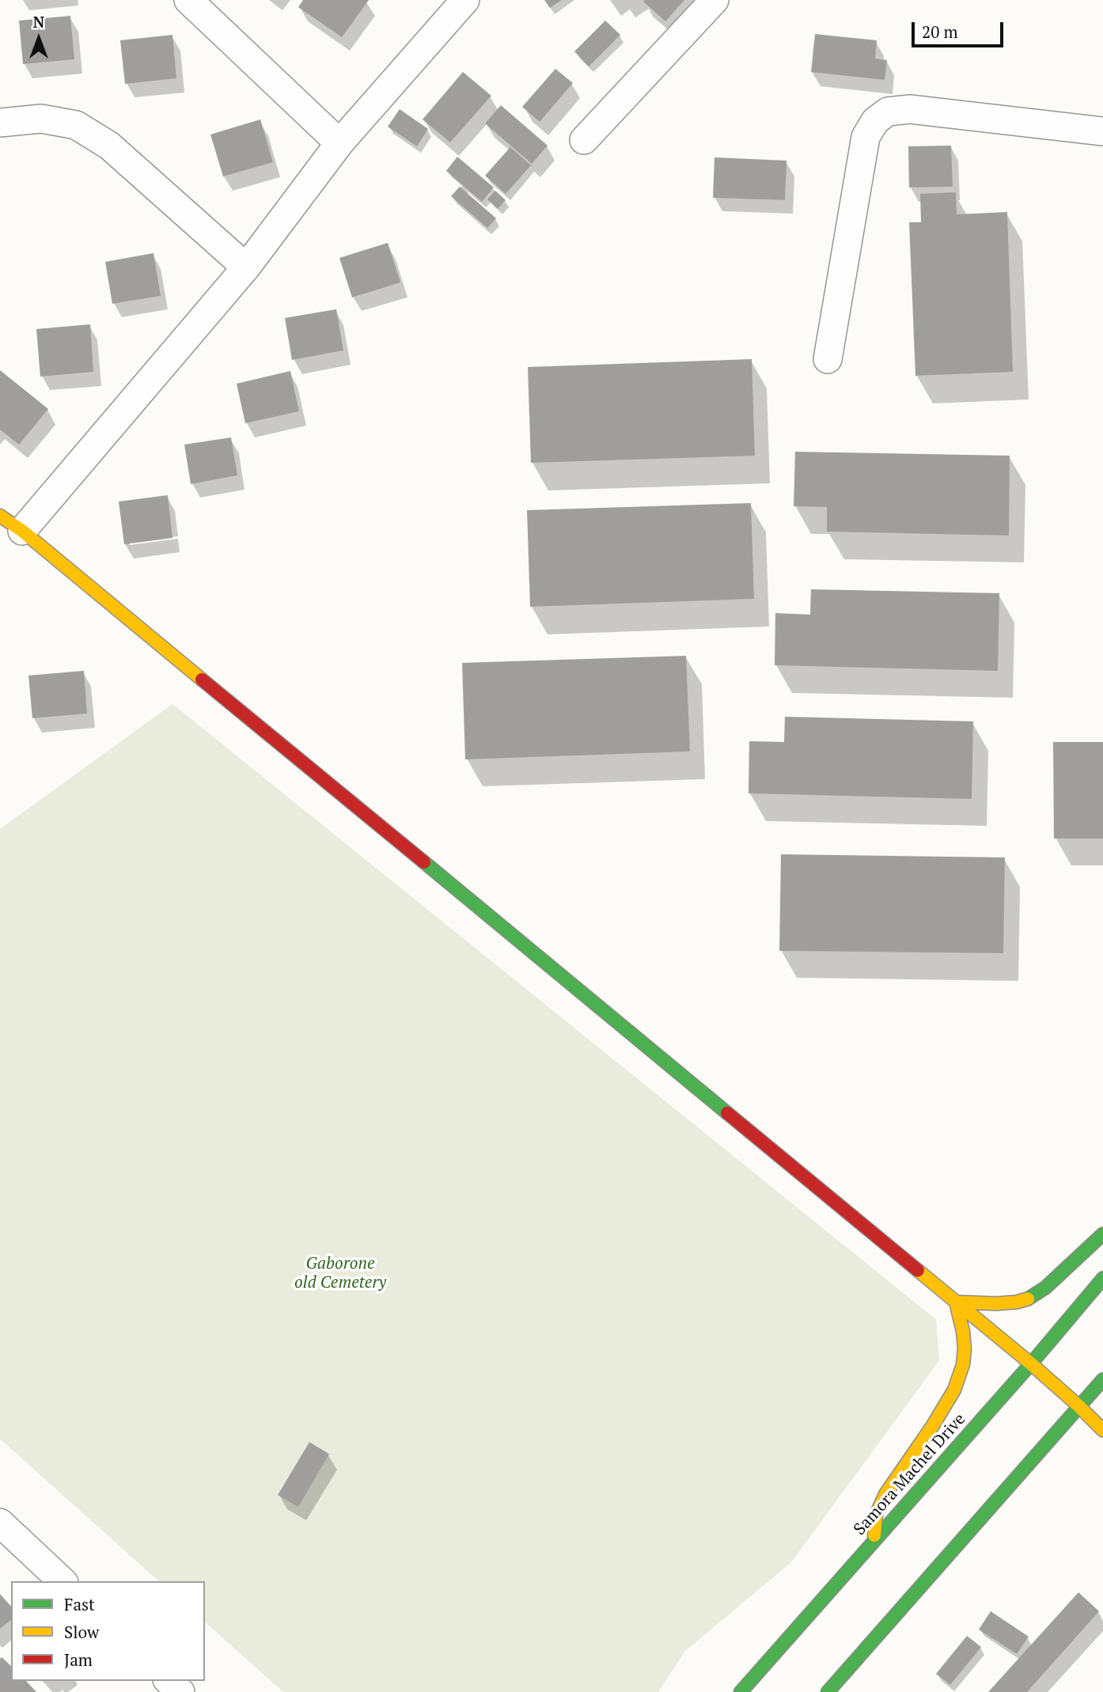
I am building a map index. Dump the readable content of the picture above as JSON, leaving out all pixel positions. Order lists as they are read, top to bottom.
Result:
{
  "streets": {
    "main road": ["Samora Machel Drive"]
  },
  "parks": ["Gaborone old Cemetery"],
  "legend": ["Fast", "Slow", "Jam"],
  "scale_bar": "20 m",
  "north": "top"
}
